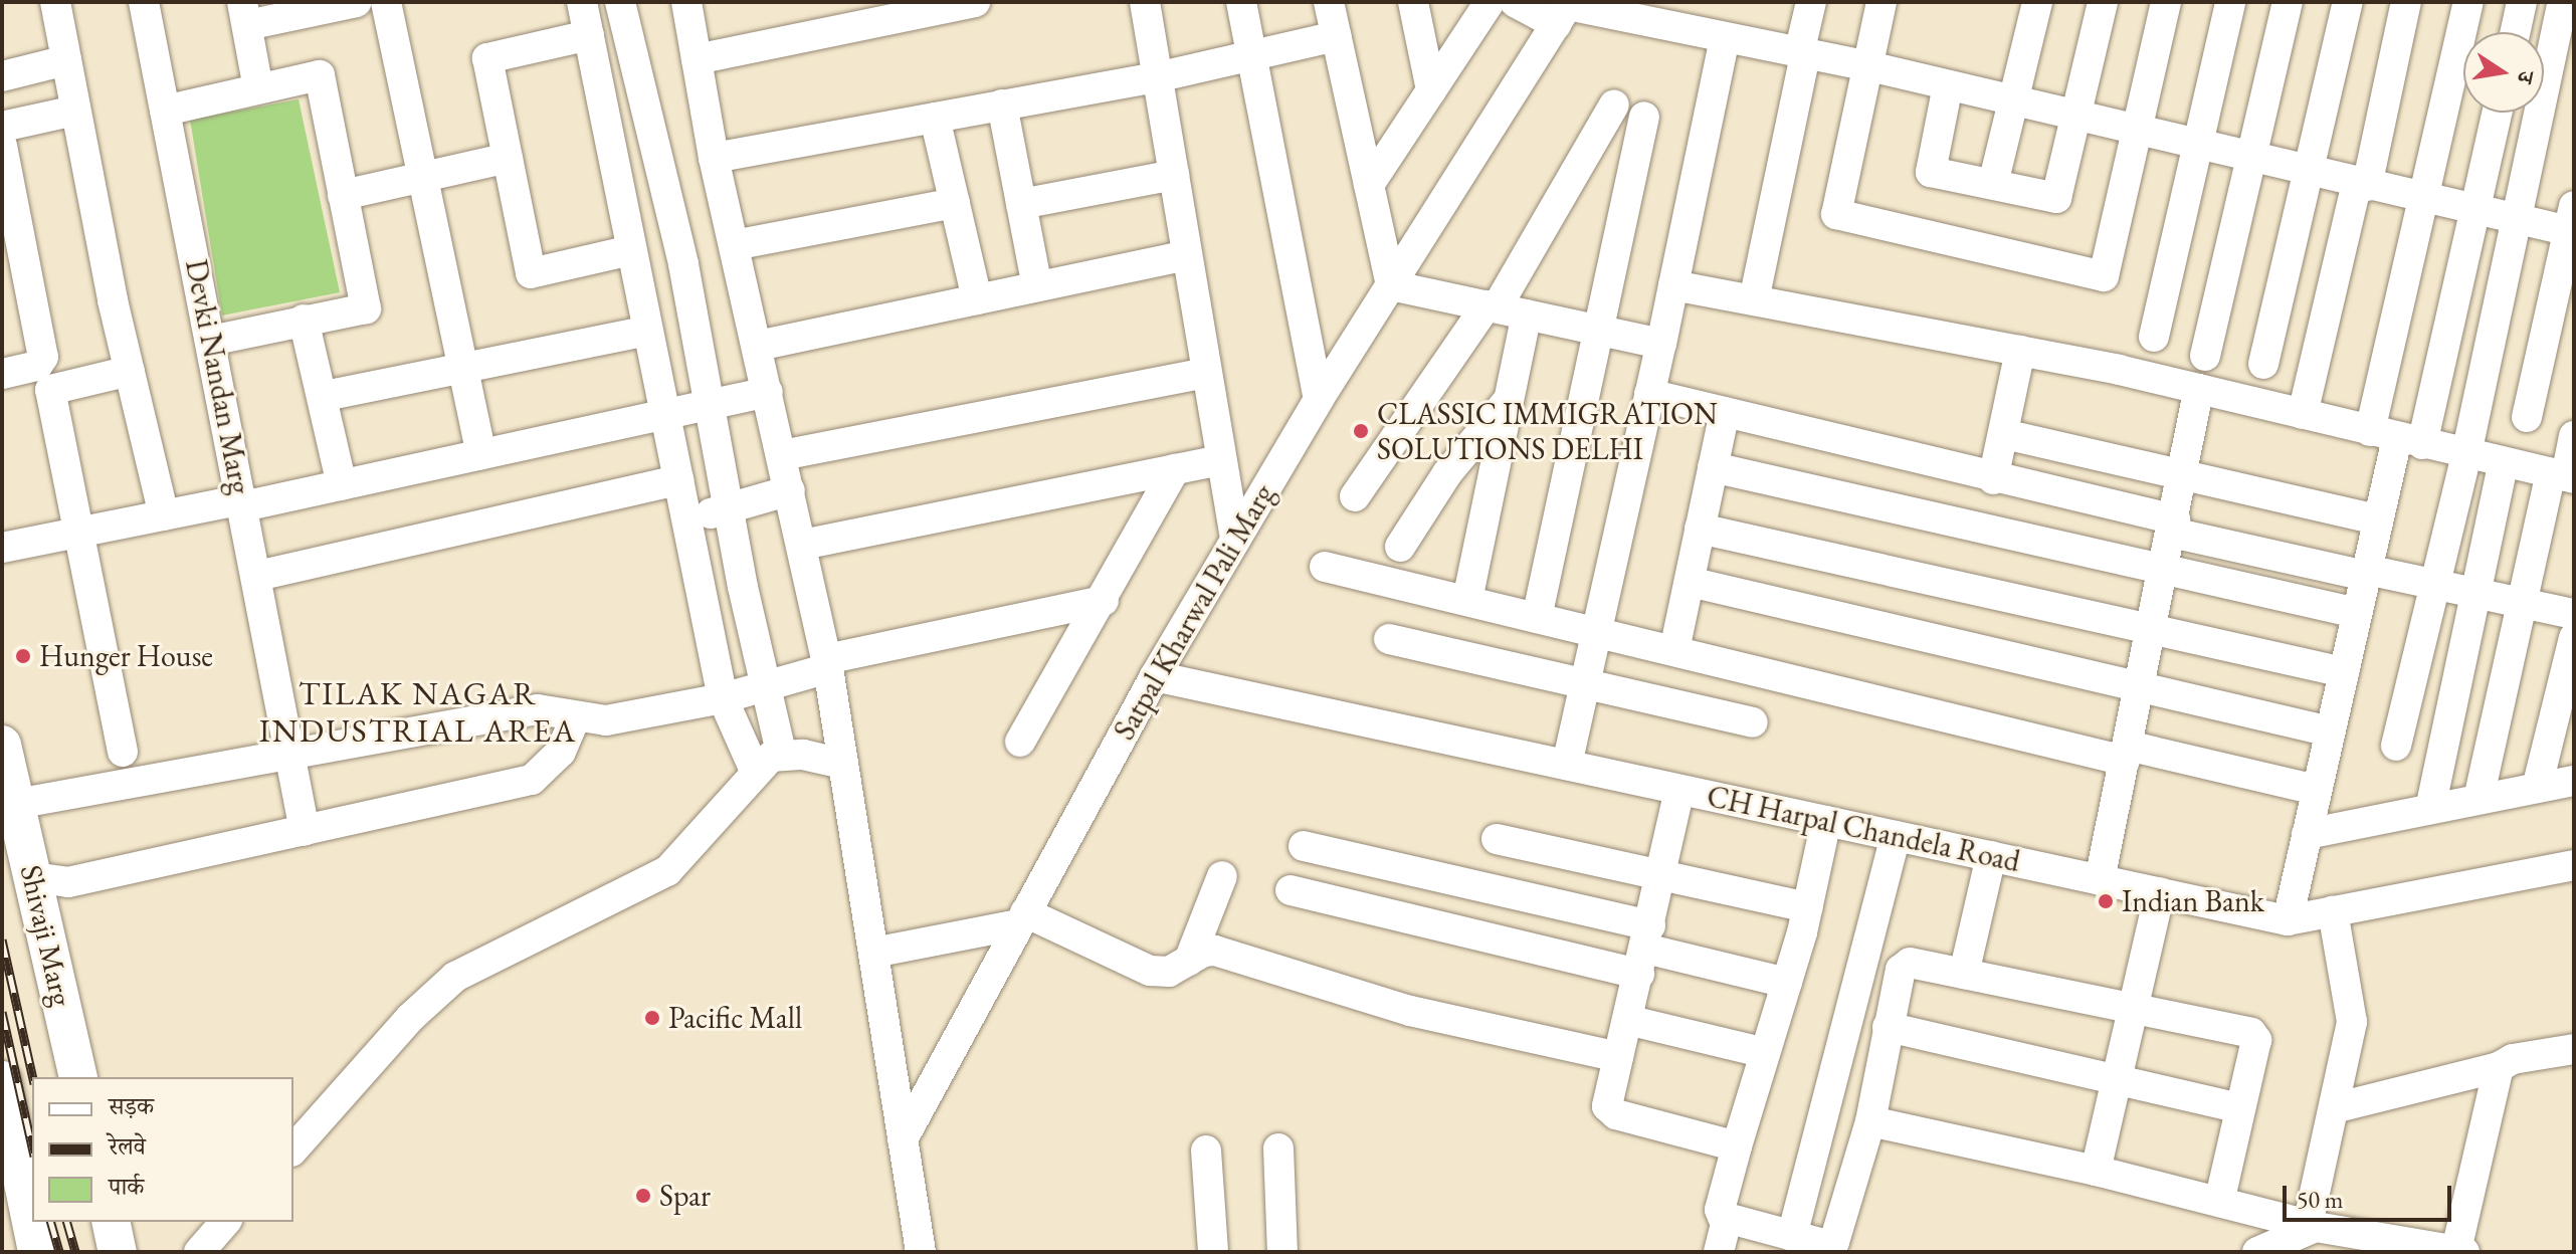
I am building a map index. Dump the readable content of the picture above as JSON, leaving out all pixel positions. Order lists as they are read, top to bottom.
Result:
{
  "streets": {
    "main road": ["Shivaji Marg"],
    "street": ["Devki Nandan Marg", "Satpal Kharwal Pali Marg", "CH Harpal Chandela Road"]
  },
  "crossings": [
    ["Satpal Kharwal Pali Marg", "CH Harpal Chandela Road"]
  ],
  "districts": ["TILAK NAGAR INDUSTRIAL AREA"],
  "places": [
    "CLASSIC IMMIGRATION SOLUTIONS DELHI",
    "Hunger House",
    "Indian Bank",
    "Pacific Mall",
    "Spar"
  ],
  "legend": ["सड़क", "रेलवे", "पार्क"],
  "scale_bar": "50 m",
  "north": "right"
}
